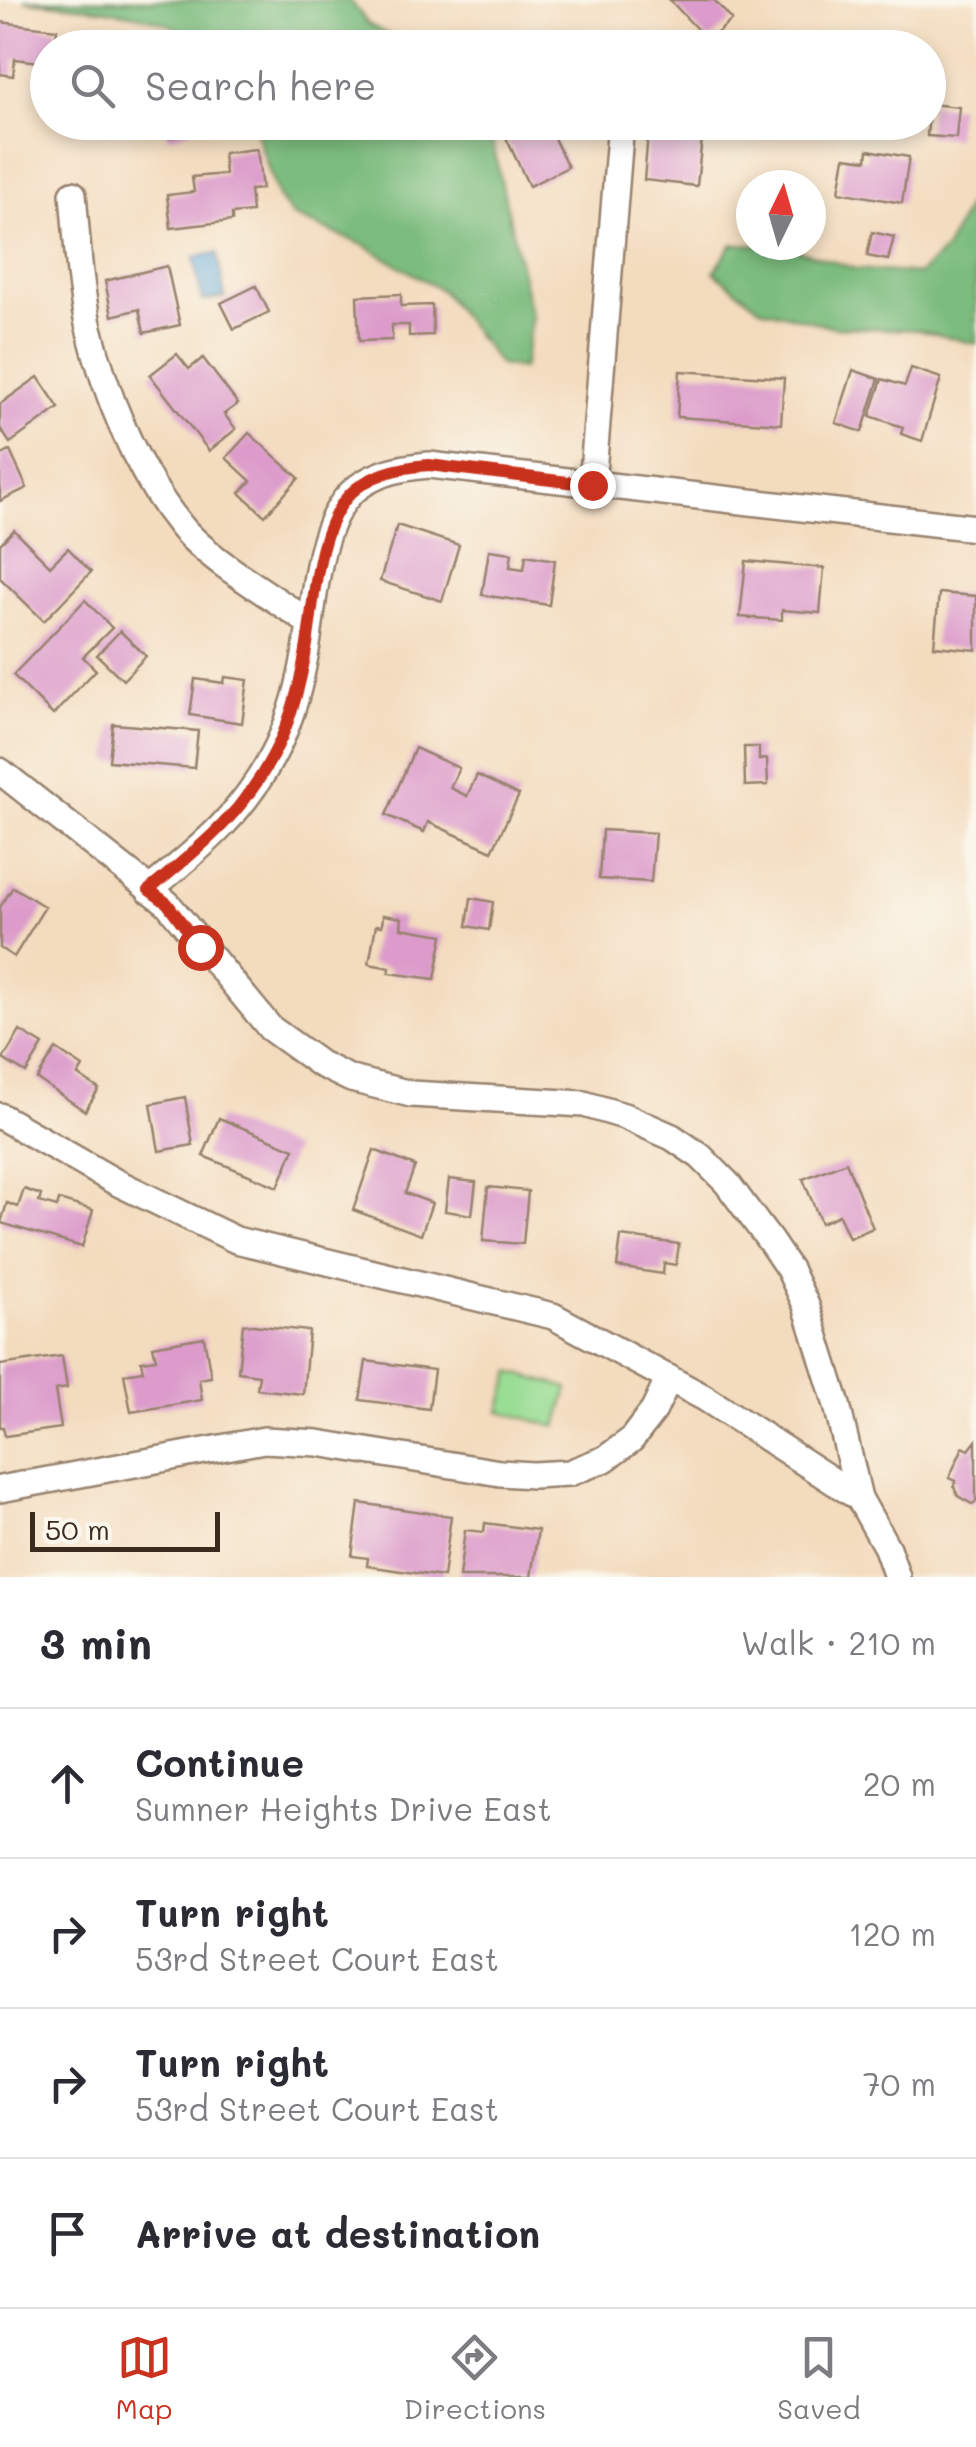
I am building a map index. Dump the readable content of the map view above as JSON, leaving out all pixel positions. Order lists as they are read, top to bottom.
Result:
{
  "scale_bar": "50 m",
  "north": "top",
  "page": {
    "search": "Search here",
    "scale": "50 m",
    "heading": ["3 min", "Walk · 210 m"],
    "list": [
      ["Continue", "Sumner Heights Drive East", "20 m"],
      ["Turn right", "53rd Street Court East", "120 m"],
      ["Turn right", "53rd Street Court East", "70 m"],
      "Arrive at destination"
    ],
    "nav": ["Map", "Directions", "Saved"]
  }
}
